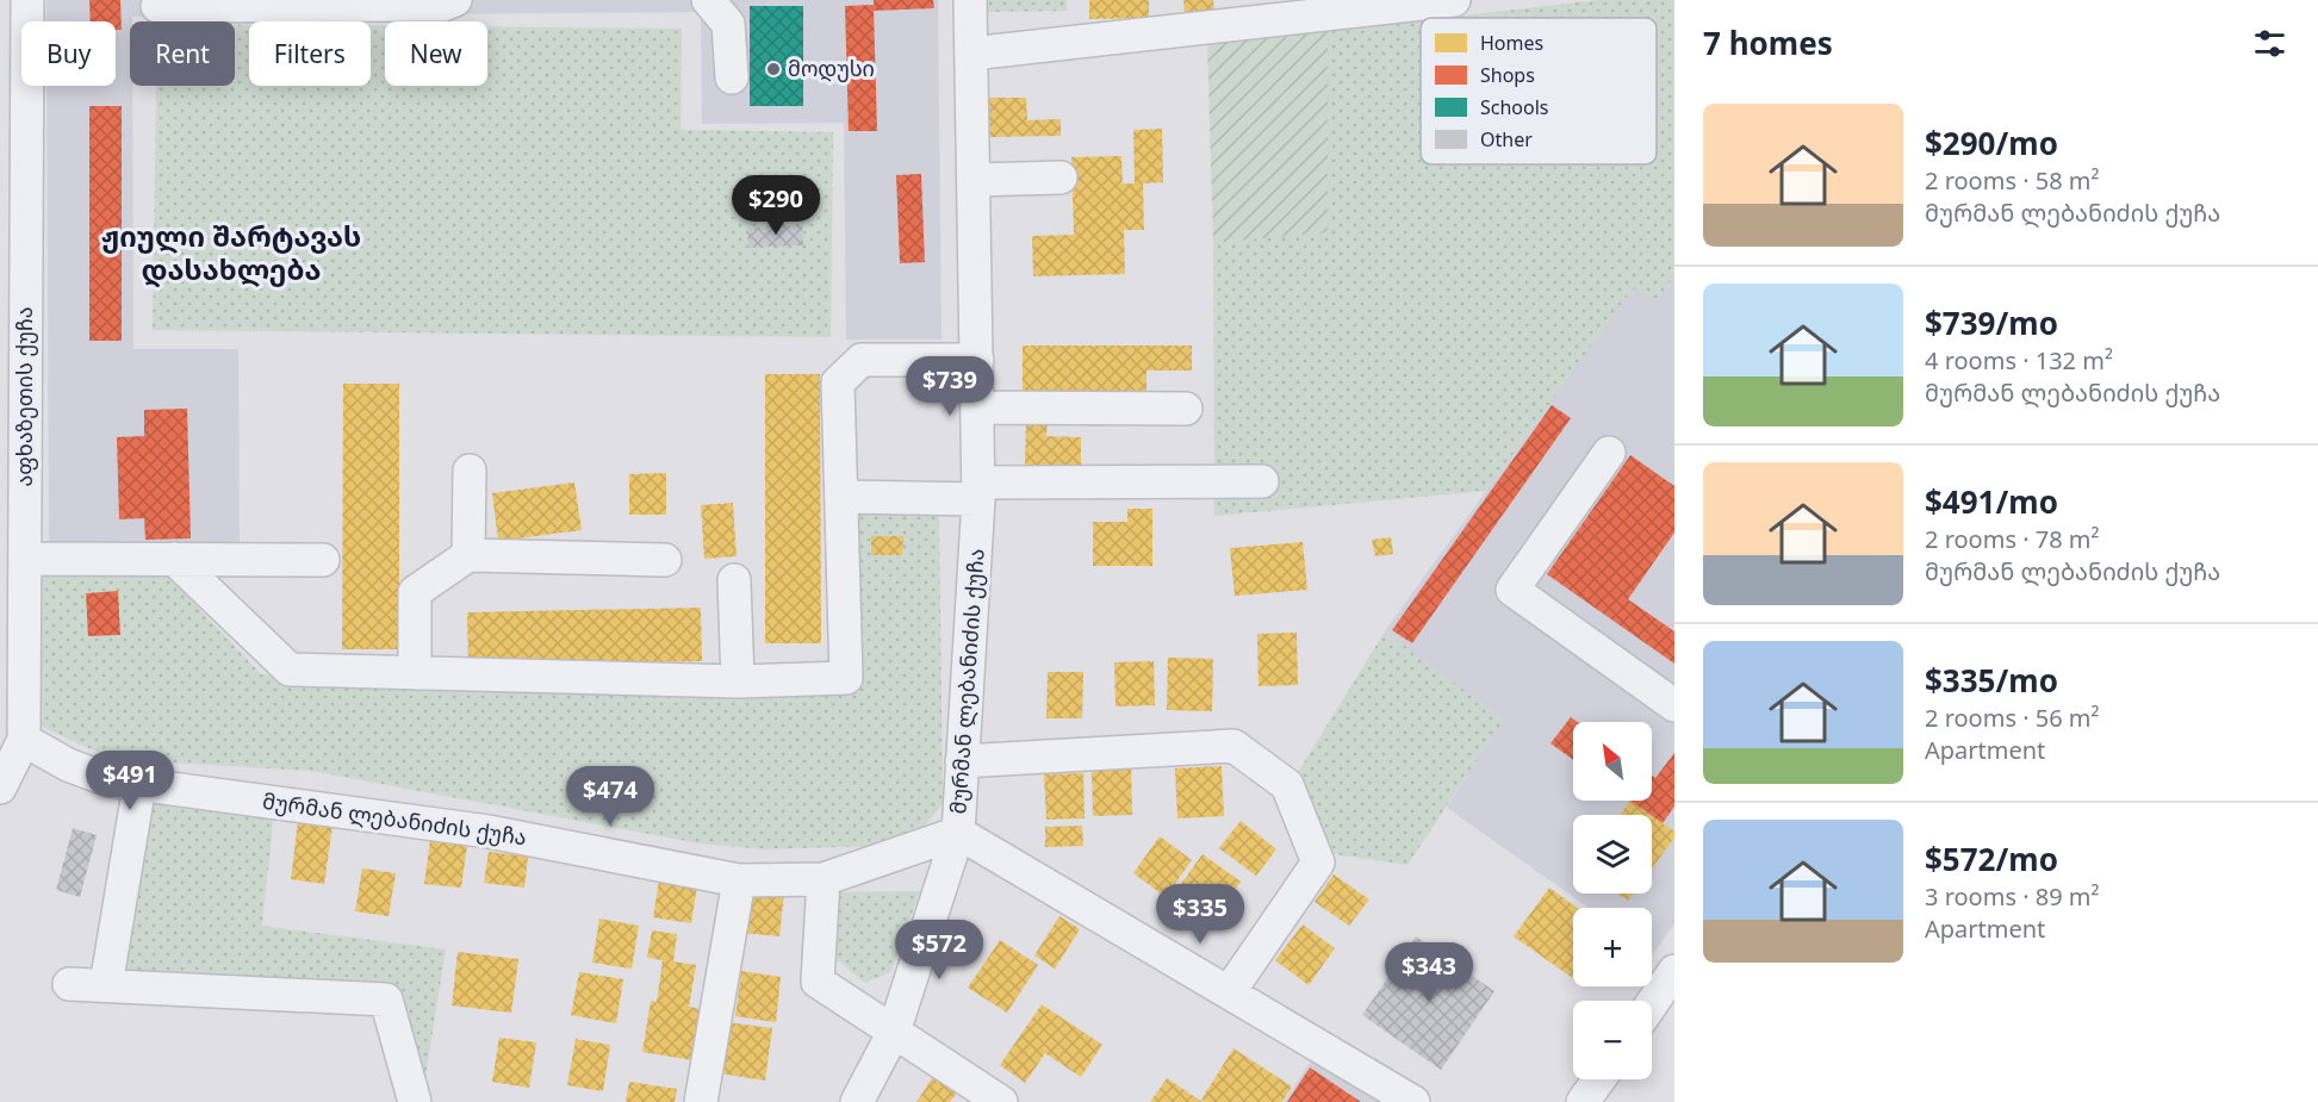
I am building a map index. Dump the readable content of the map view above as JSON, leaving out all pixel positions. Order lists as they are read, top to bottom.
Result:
{
  "streets": {
    "street": ["აფხაზეთის ქუჩა", "მურმან ლებანიძის ქუჩა"]
  },
  "crossings": [
    ["აფხაზეთის ქუჩა", "მურმან ლებანიძის ქუჩა"]
  ],
  "districts": ["ჟიული შარტავას დასახლება"],
  "places": ["მოდუსი"],
  "legend": [
    "Homes",
    "Shops",
    "Schools",
    "Other"
  ],
  "north": "top left",
  "page": {
    "heading": "7 homes",
    "chip": [
      "Buy",
      "Rent",
      "Filters",
      "New"
    ],
    "list": [
      {
        "name": "$290/mo",
        "note": "2 rooms · 58 m² · მურმან ლებანიძის ქუჩა"
      },
      {
        "name": "$739/mo",
        "note": "4 rooms · 132 m² · მურმან ლებანიძის ქუჩა"
      },
      {
        "name": "$491/mo",
        "note": "2 rooms · 78 m² · მურმან ლებანიძის ქუჩა"
      },
      {
        "name": "$335/mo",
        "note": "2 rooms · 56 m² · Apartment"
      },
      {
        "name": "$572/mo",
        "note": "3 rooms · 89 m² · Apartment"
      }
    ],
    "price": [
      "$290",
      "$739",
      "$491",
      "$474",
      "$335",
      "$572",
      "$343"
    ],
    "map_buttons": ["+", "−"]
  }
}
